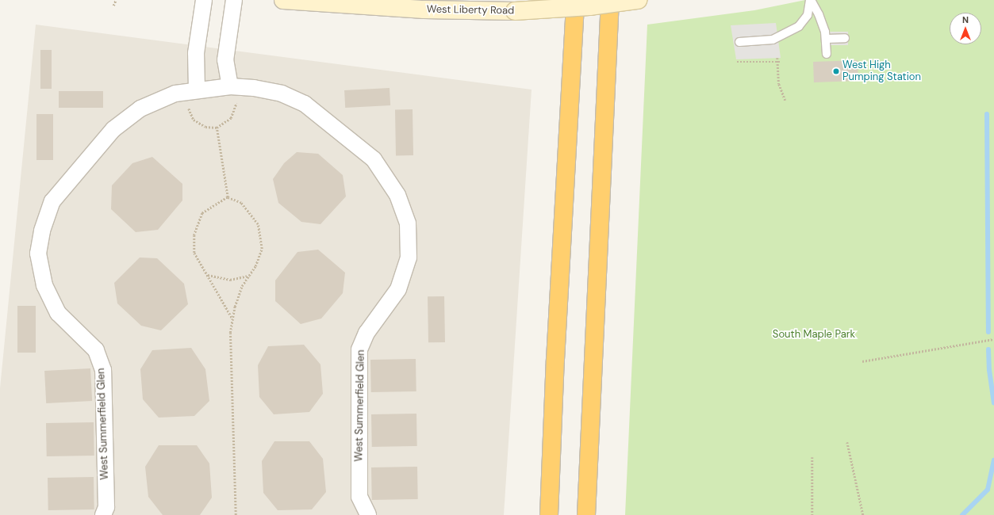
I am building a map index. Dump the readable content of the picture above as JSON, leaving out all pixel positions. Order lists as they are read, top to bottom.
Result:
{
  "streets": {
    "main road": ["West Liberty Road"],
    "street": ["West Summerfield Glen"]
  },
  "parks": ["South Maple Park"],
  "places": ["West High Pumping Station"],
  "north": "top"
}
